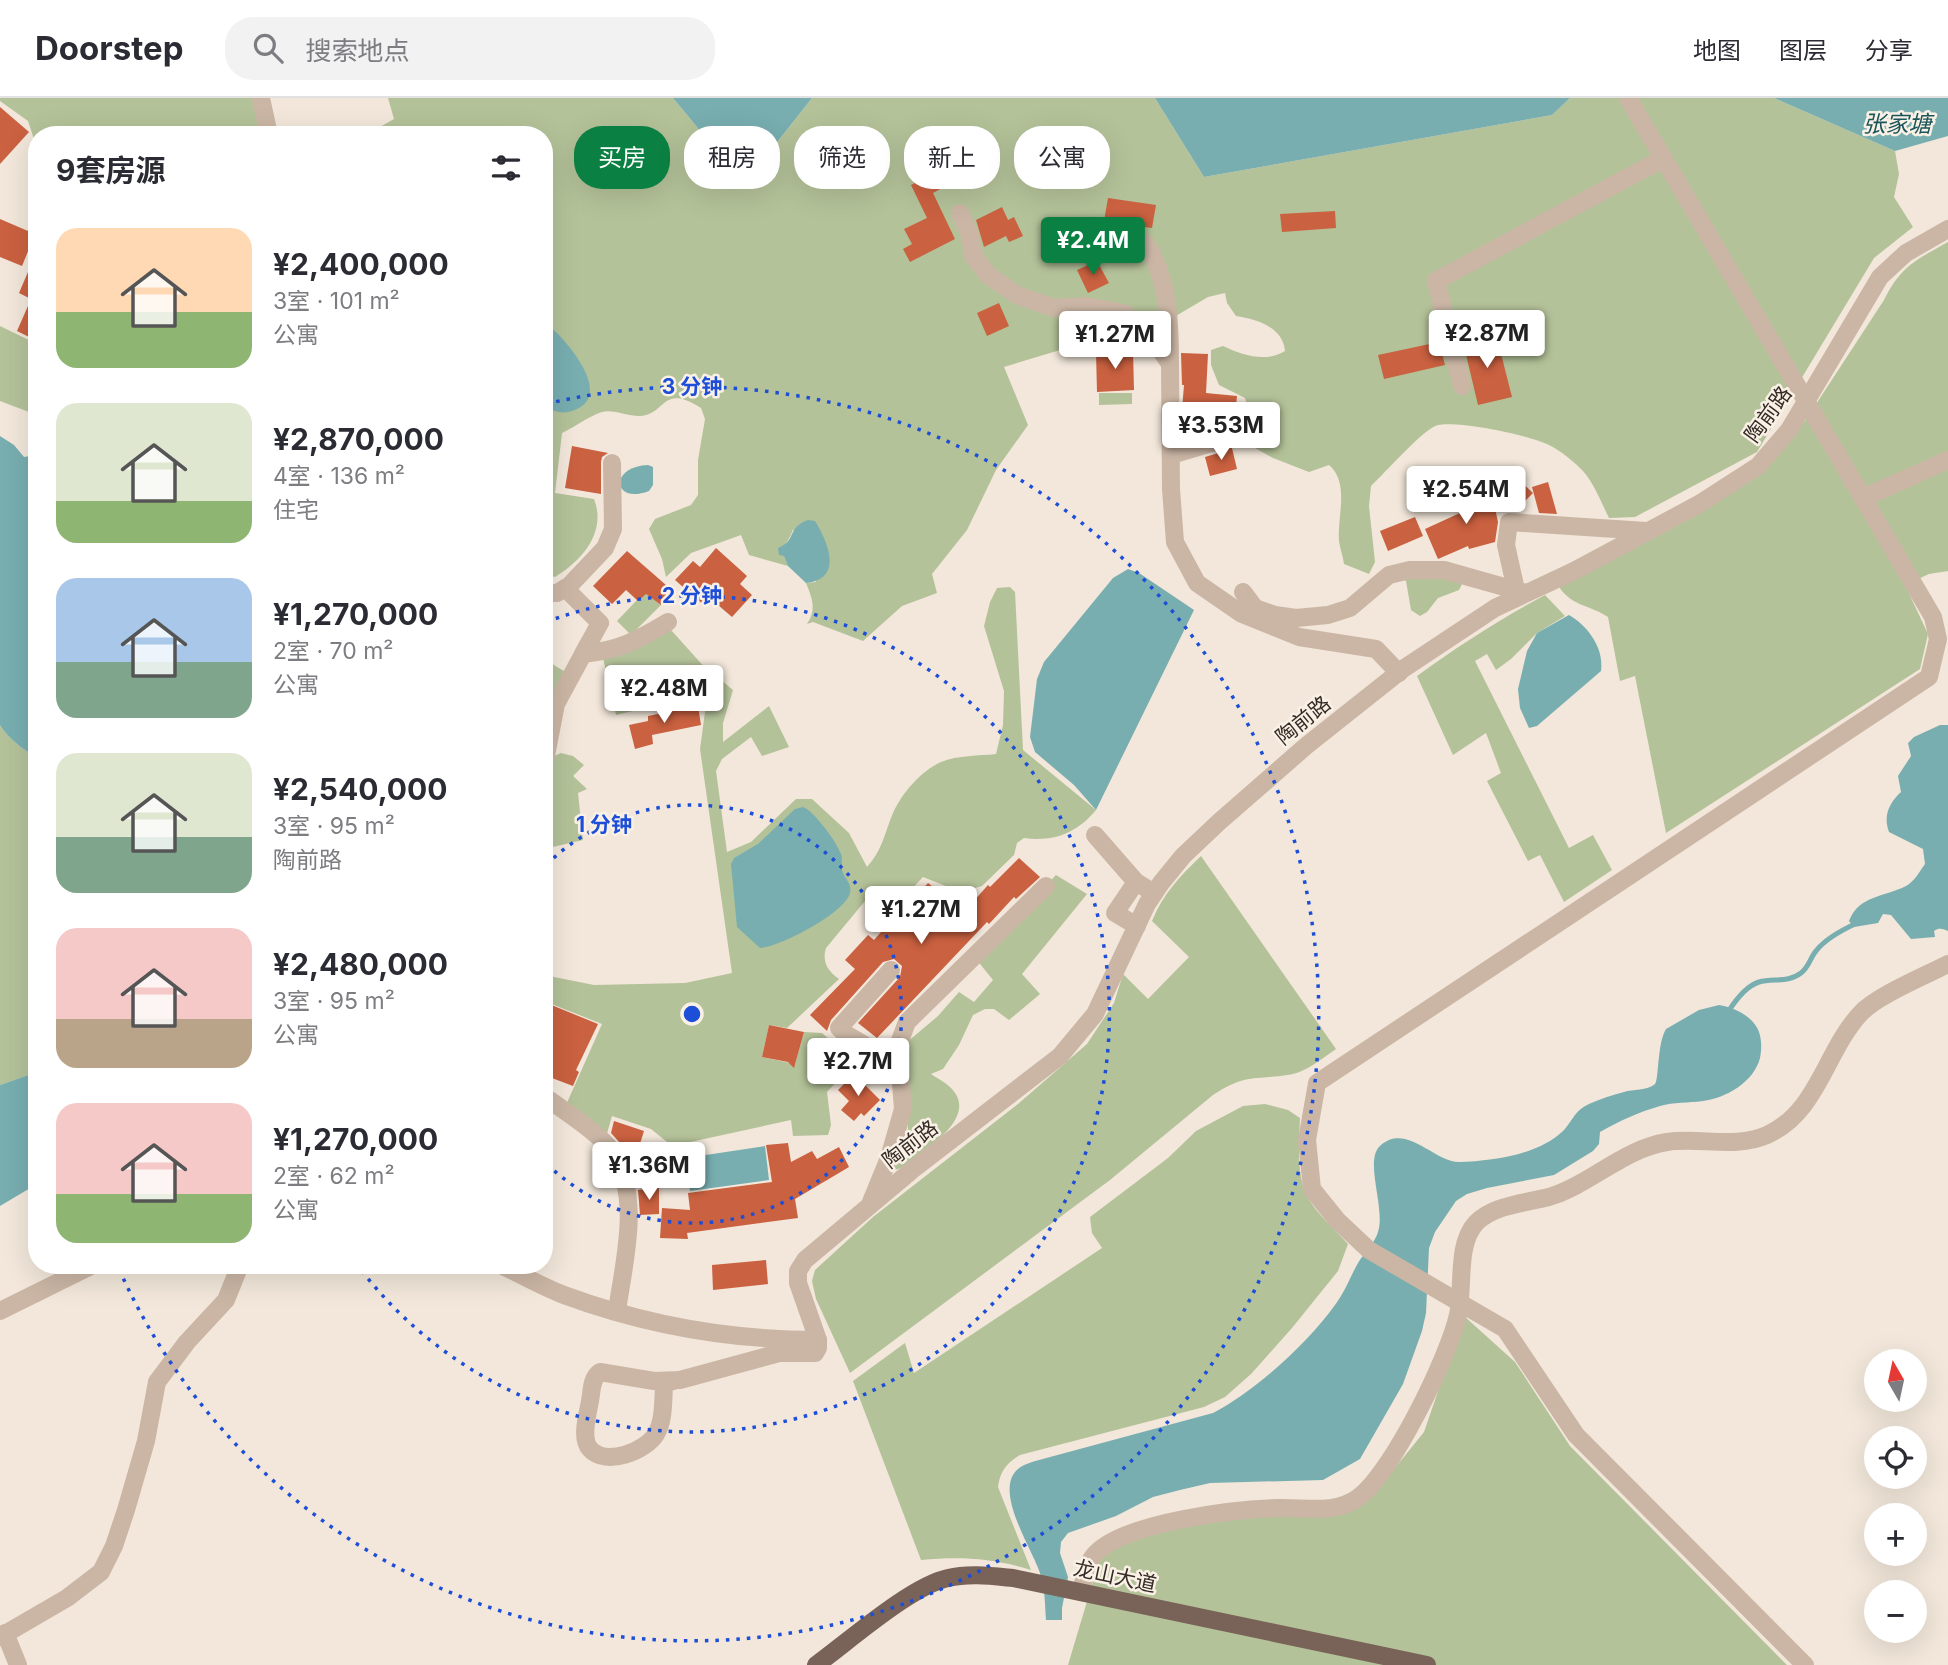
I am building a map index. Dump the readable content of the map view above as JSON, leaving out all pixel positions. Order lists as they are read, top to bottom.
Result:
{
  "streets": {
    "main road": ["龙山大道"],
    "street": ["陶前路"]
  },
  "water": ["张家塘"],
  "north": "top",
  "page": {
    "header": "Doorstep",
    "search": "搜索地点",
    "nav": ["地图", "图层", "分享"],
    "chip": [
      "买房",
      "租房",
      "筛选",
      "新上",
      "公寓"
    ],
    "heading": "9套房源",
    "list": [
      {
        "name": "¥2,400,000",
        "note": "3室 · 101 m² · 公寓"
      },
      {
        "name": "¥2,870,000",
        "note": "4室 · 136 m² · 住宅"
      },
      {
        "name": "¥1,270,000",
        "note": "2室 · 70 m² · 公寓"
      },
      {
        "name": "¥2,540,000",
        "note": "3室 · 95 m² · 陶前路"
      },
      {
        "name": "¥2,480,000",
        "note": "3室 · 95 m² · 公寓"
      },
      {
        "name": "¥1,270,000",
        "note": "2室 · 62 m² · 公寓"
      }
    ],
    "price": [
      "¥2.4M",
      "¥2.87M",
      "¥1.27M",
      "¥3.53M",
      "¥2.54M",
      "¥2.48M",
      "¥1.27M",
      "¥2.7M",
      "¥1.36M"
    ],
    "map_buttons": ["+", "−"]
  },
  "rings": ["3 分钟", "2 分钟", "1 分钟"]
}
